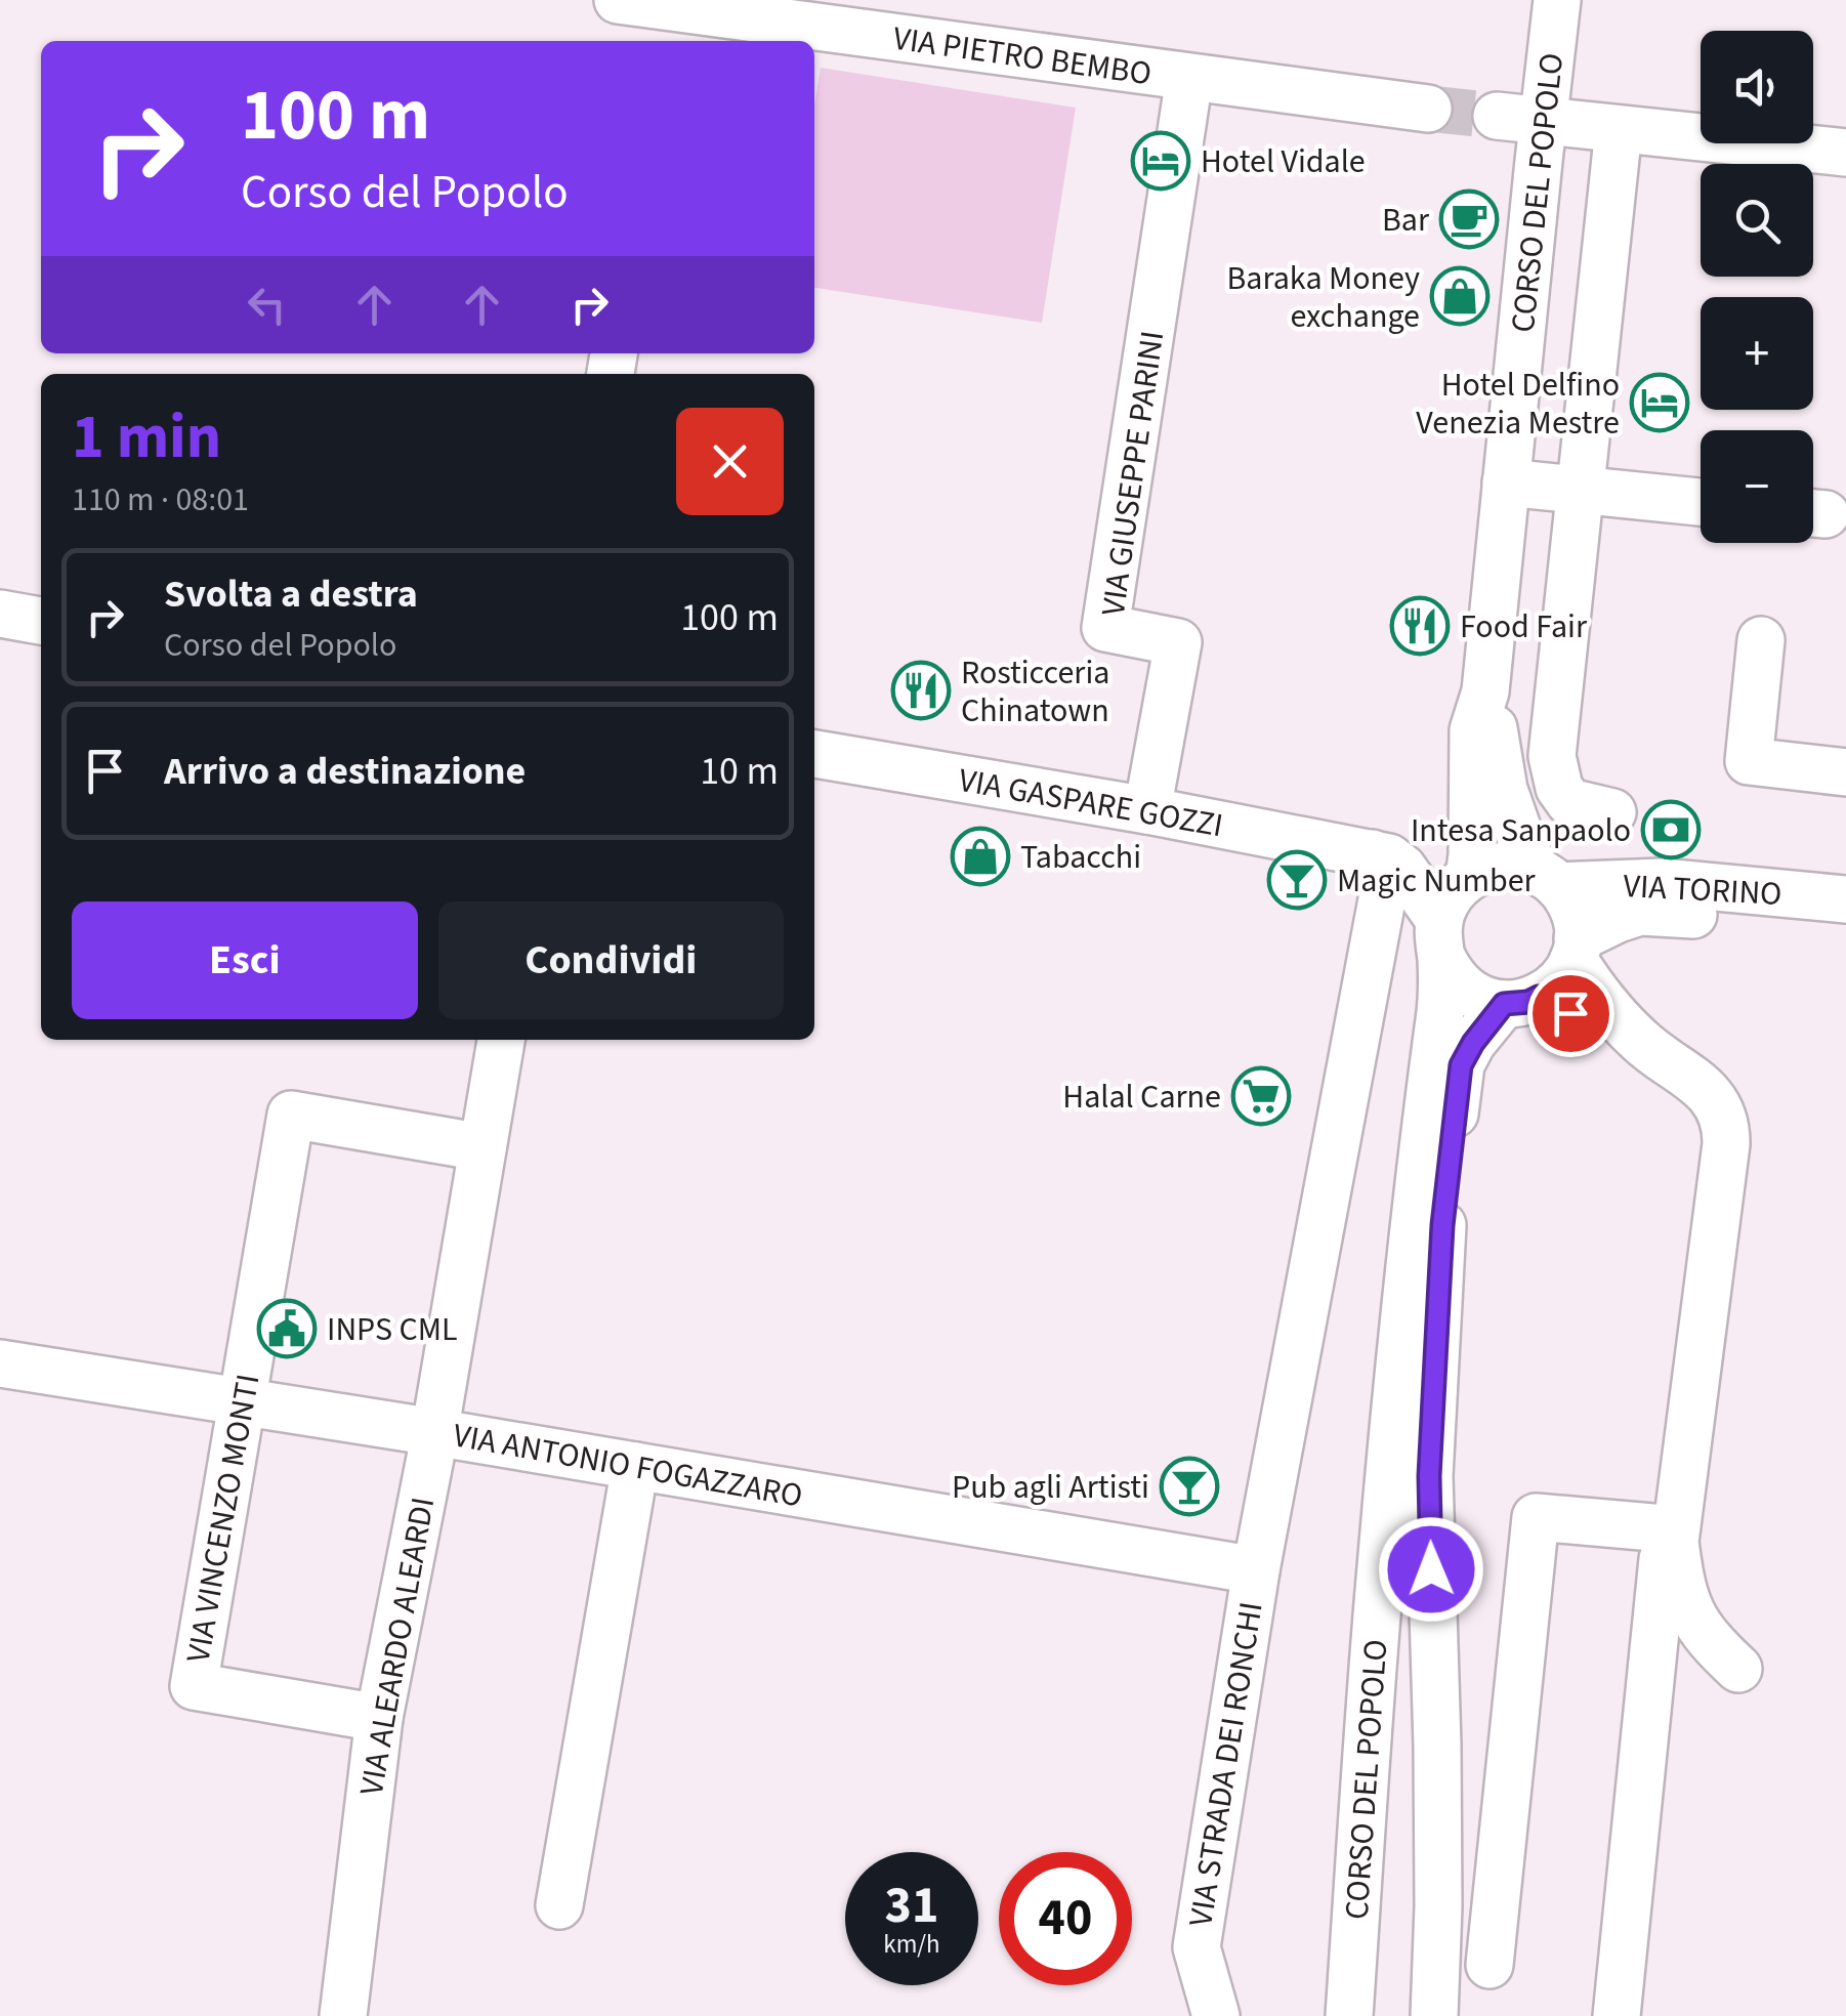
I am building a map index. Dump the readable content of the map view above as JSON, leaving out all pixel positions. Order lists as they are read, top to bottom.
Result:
{
  "streets": {
    "street": [
      "VIA PIETRO BEMBO",
      "CORSO DEL POPOLO",
      "VIA GIUSEPPE PARINI",
      "VIA GASPARE GOZZI",
      "VIA TORINO",
      "VIA ANTONIO FOGAZZARO",
      "VIA VINCENZO MONTI",
      "VIA ALEARDO ALEARDI",
      "VIA STRADA DEI RONCHI"
    ]
  },
  "crossings": [
    ["VIA PIETRO BEMBO", "VIA GIUSEPPE PARINI"],
    ["CORSO DEL POPOLO", "VIA TORINO"],
    ["VIA GIUSEPPE PARINI", "VIA GASPARE GOZZI"],
    ["VIA GASPARE GOZZI", "VIA STRADA DEI RONCHI"],
    ["VIA ANTONIO FOGAZZARO", "VIA VINCENZO MONTI"],
    ["VIA ANTONIO FOGAZZARO", "VIA ALEARDO ALEARDI"],
    ["VIA ANTONIO FOGAZZARO", "VIA STRADA DEI RONCHI"],
    ["VIA VINCENZO MONTI", "VIA ALEARDO ALEARDI"]
  ],
  "places": {
    "hotel": ["Hotel Vidale", "Hotel Delfino Venezia Mestre"],
    "cafe": ["Bar"],
    "shop": ["Baraka Money exchange", "Tabacchi"],
    "restaurant": ["Food Fair", "Rosticceria Chinatown"],
    "bank": ["Intesa Sanpaolo"],
    "bar": ["Magic Number", "Pub agli Artisti"],
    "supermarket": ["Halal Carne"],
    "public building": ["INPS CML"]
  },
  "page": {
    "map_buttons": ["+", "−"],
    "turn": ["100 m", "Corso del Popolo"],
    "heading": ["1 min", "110 m · 08:01"],
    "list": [
      {
        "name": "Svolta a destra",
        "note": "Corso del Popolo",
        "value": "100 m"
      },
      {
        "name": "Arrivo a destinazione",
        "value": "10 m"
      }
    ],
    "buttons": ["Esci", "Condividi"],
    "speed": "31 km/h",
    "limit": "40"
  }
}
